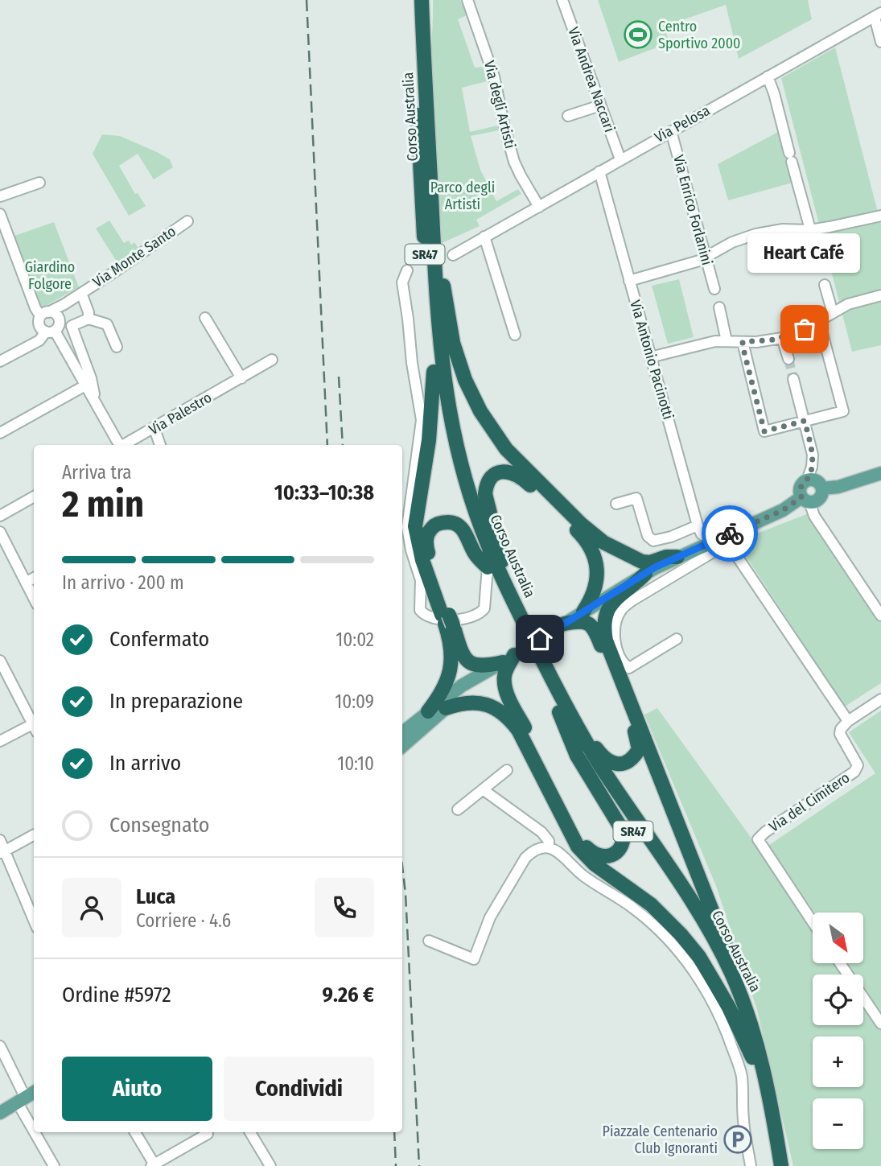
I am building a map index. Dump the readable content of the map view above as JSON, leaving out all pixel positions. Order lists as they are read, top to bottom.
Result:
{
  "streets": {
    "highway": ["Corso Australia", "SR47"],
    "street": [
      "Via Andrea Naccari",
      "Via degli Artisti",
      "Via Pelosa",
      "Via Enrico Forlanini",
      "Via Monte Santo",
      "Via Antonio Pacinotti",
      "Via Palestro",
      "Via del Cimitero"
    ]
  },
  "crossings": [
    ["Via Andrea Naccari", "Via Pelosa"],
    ["Via degli Artisti", "Via Pelosa"],
    ["Via Pelosa", "Via Enrico Forlanini"],
    ["Via Pelosa", "Via Antonio Pacinotti"]
  ],
  "parks": ["Parco degli Artisti", "Giardino Folgore"],
  "places": {
    "sports": ["Centro Sportivo 2000"],
    "other": ["Heart Café"],
    "parking": ["Piazzale Centenario Club Ignoranti"]
  },
  "north": "bottom right",
  "page": {
    "bubble": "Heart Café",
    "heading": ["2 min", "Arriva tra", "10:33–10:38"],
    "panel": [
      "Luca",
      "Corriere · 4.6",
      "Ordine #5972",
      "9.26 €"
    ],
    "bar": "In arrivo · 200 m",
    "list": [
      ["Confermato", "10:02"],
      ["In preparazione", "10:09"],
      ["In arrivo", "10:10"],
      "Consegnato"
    ],
    "map_buttons": ["+", "−"],
    "buttons": ["Aiuto", "Condividi"]
  }
}
